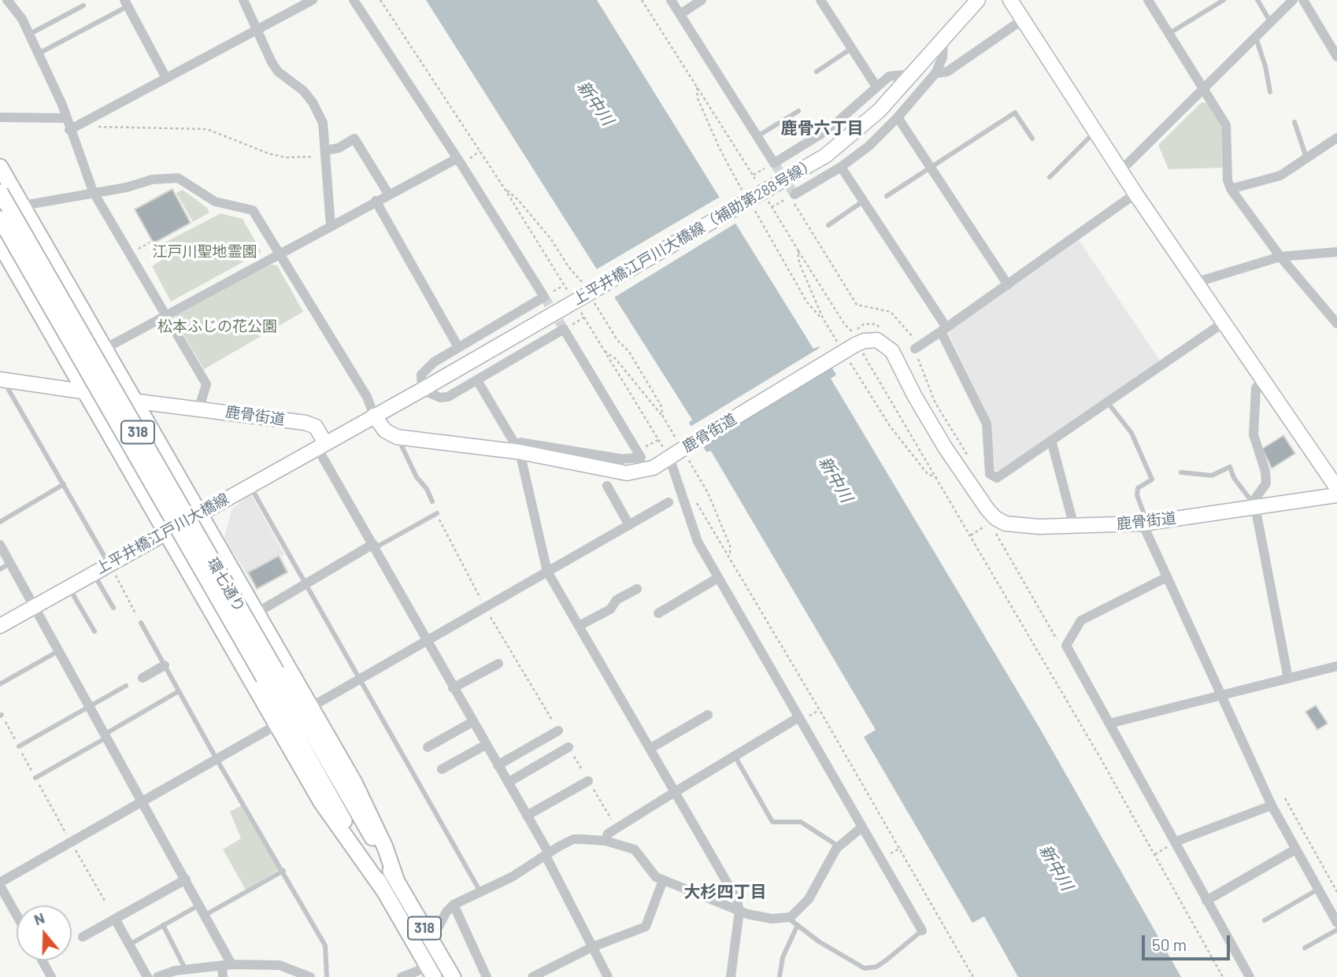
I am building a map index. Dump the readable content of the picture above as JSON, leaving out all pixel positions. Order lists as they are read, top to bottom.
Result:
{
  "streets": {
    "main road": ["318", "環七通り"],
    "street": ["上平井橋江戸川大橋線（補助第288号線）", "鹿骨街道", "上平井橋江戸川大橋線"]
  },
  "crossings": [
    ["鹿骨街道", "上平井橋江戸川大橋線"]
  ],
  "districts": ["鹿骨六丁目", "大杉四丁目"],
  "water": ["新中川"],
  "parks": ["江戸川聖地霊園", "松本ふじの花公園"],
  "scale_bar": "50 m",
  "north": "top"
}
